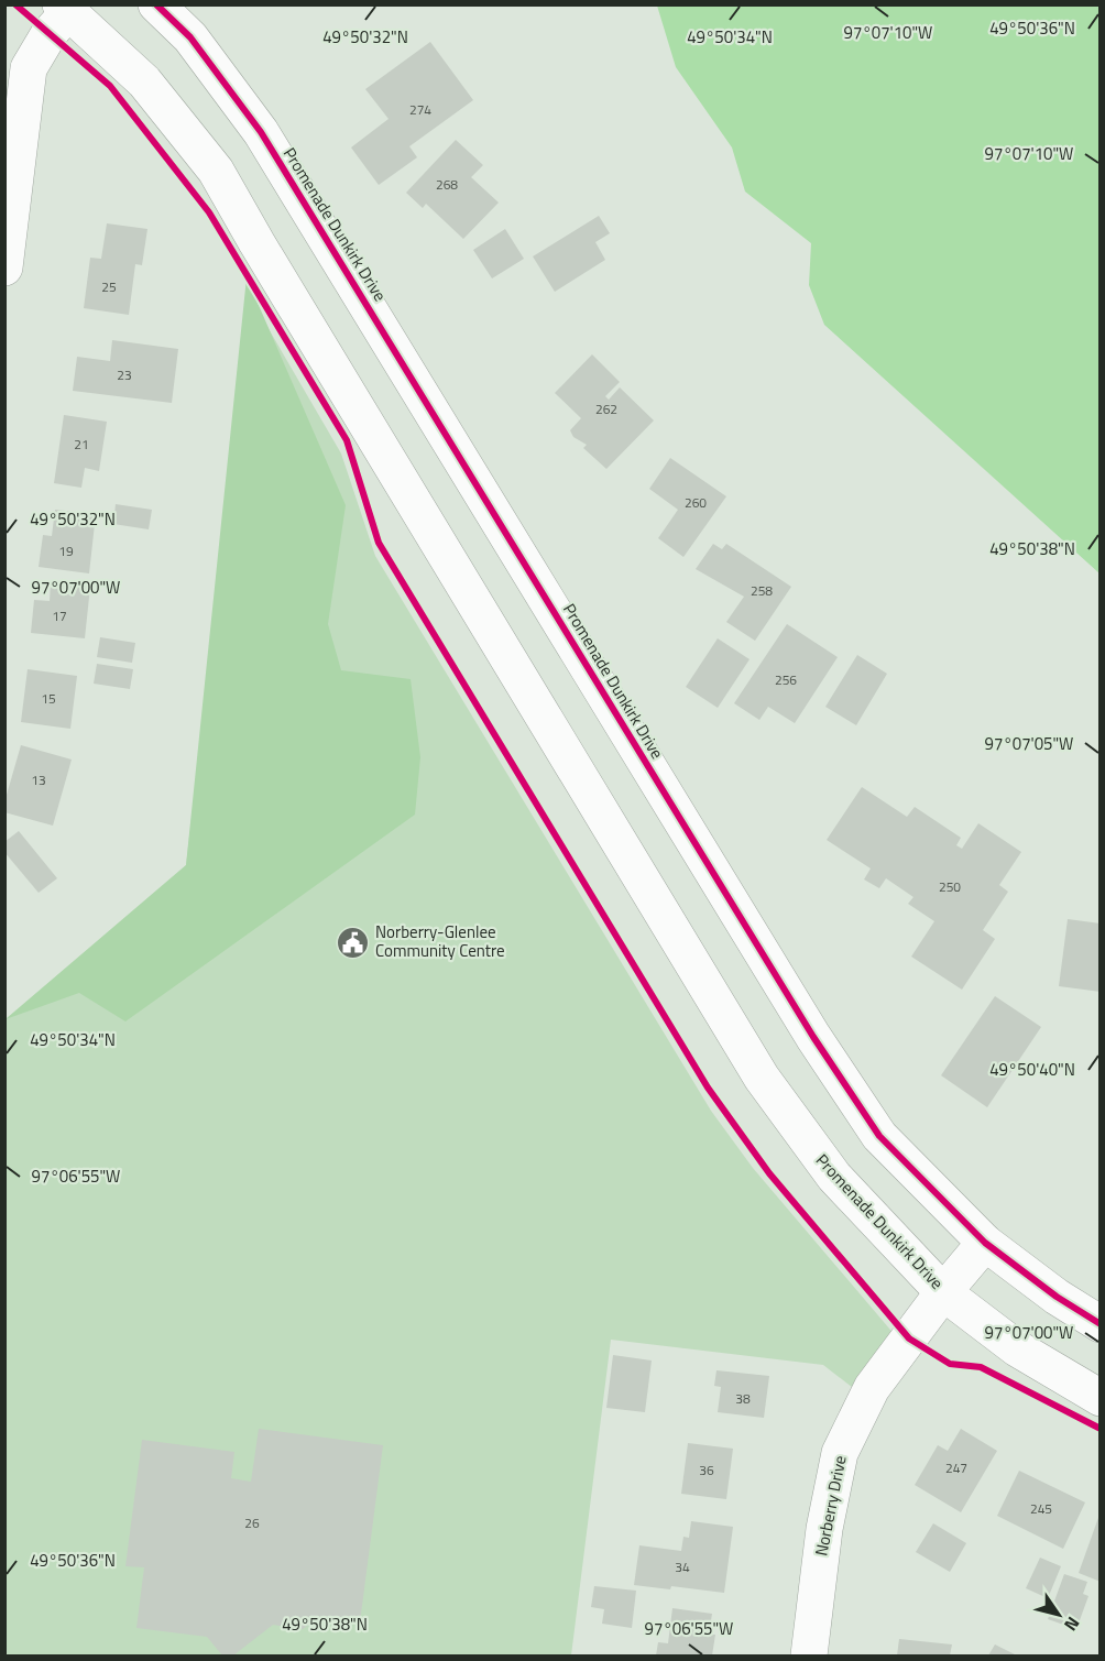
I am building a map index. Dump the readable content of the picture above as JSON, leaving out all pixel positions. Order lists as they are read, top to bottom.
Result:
{
  "streets": {
    "main road": ["Promenade Dunkirk Drive", "Norberry Drive"]
  },
  "crossings": [
    ["Promenade Dunkirk Drive", "Norberry Drive"]
  ],
  "places": {
    "public building": ["Norberry-Glenlee Community Centre"]
  },
  "house_numbers": [
    "274",
    "268",
    "25",
    "23",
    "262",
    "21",
    "260",
    "19",
    "258",
    "17",
    "256",
    "15",
    "13",
    "250",
    "38",
    "247",
    "36",
    "245",
    "26",
    "34"
  ],
  "north": "bottom right",
  "coordinates": [
    "49°50'36\"N",
    "97°07'10\"W",
    "49°50'32\"N",
    "49°50'34\"N",
    "49°50'38\"N",
    "97°07'00\"W",
    "97°07'05\"W",
    "49°50'40\"N",
    "97°06'55\"W"
  ]
}
